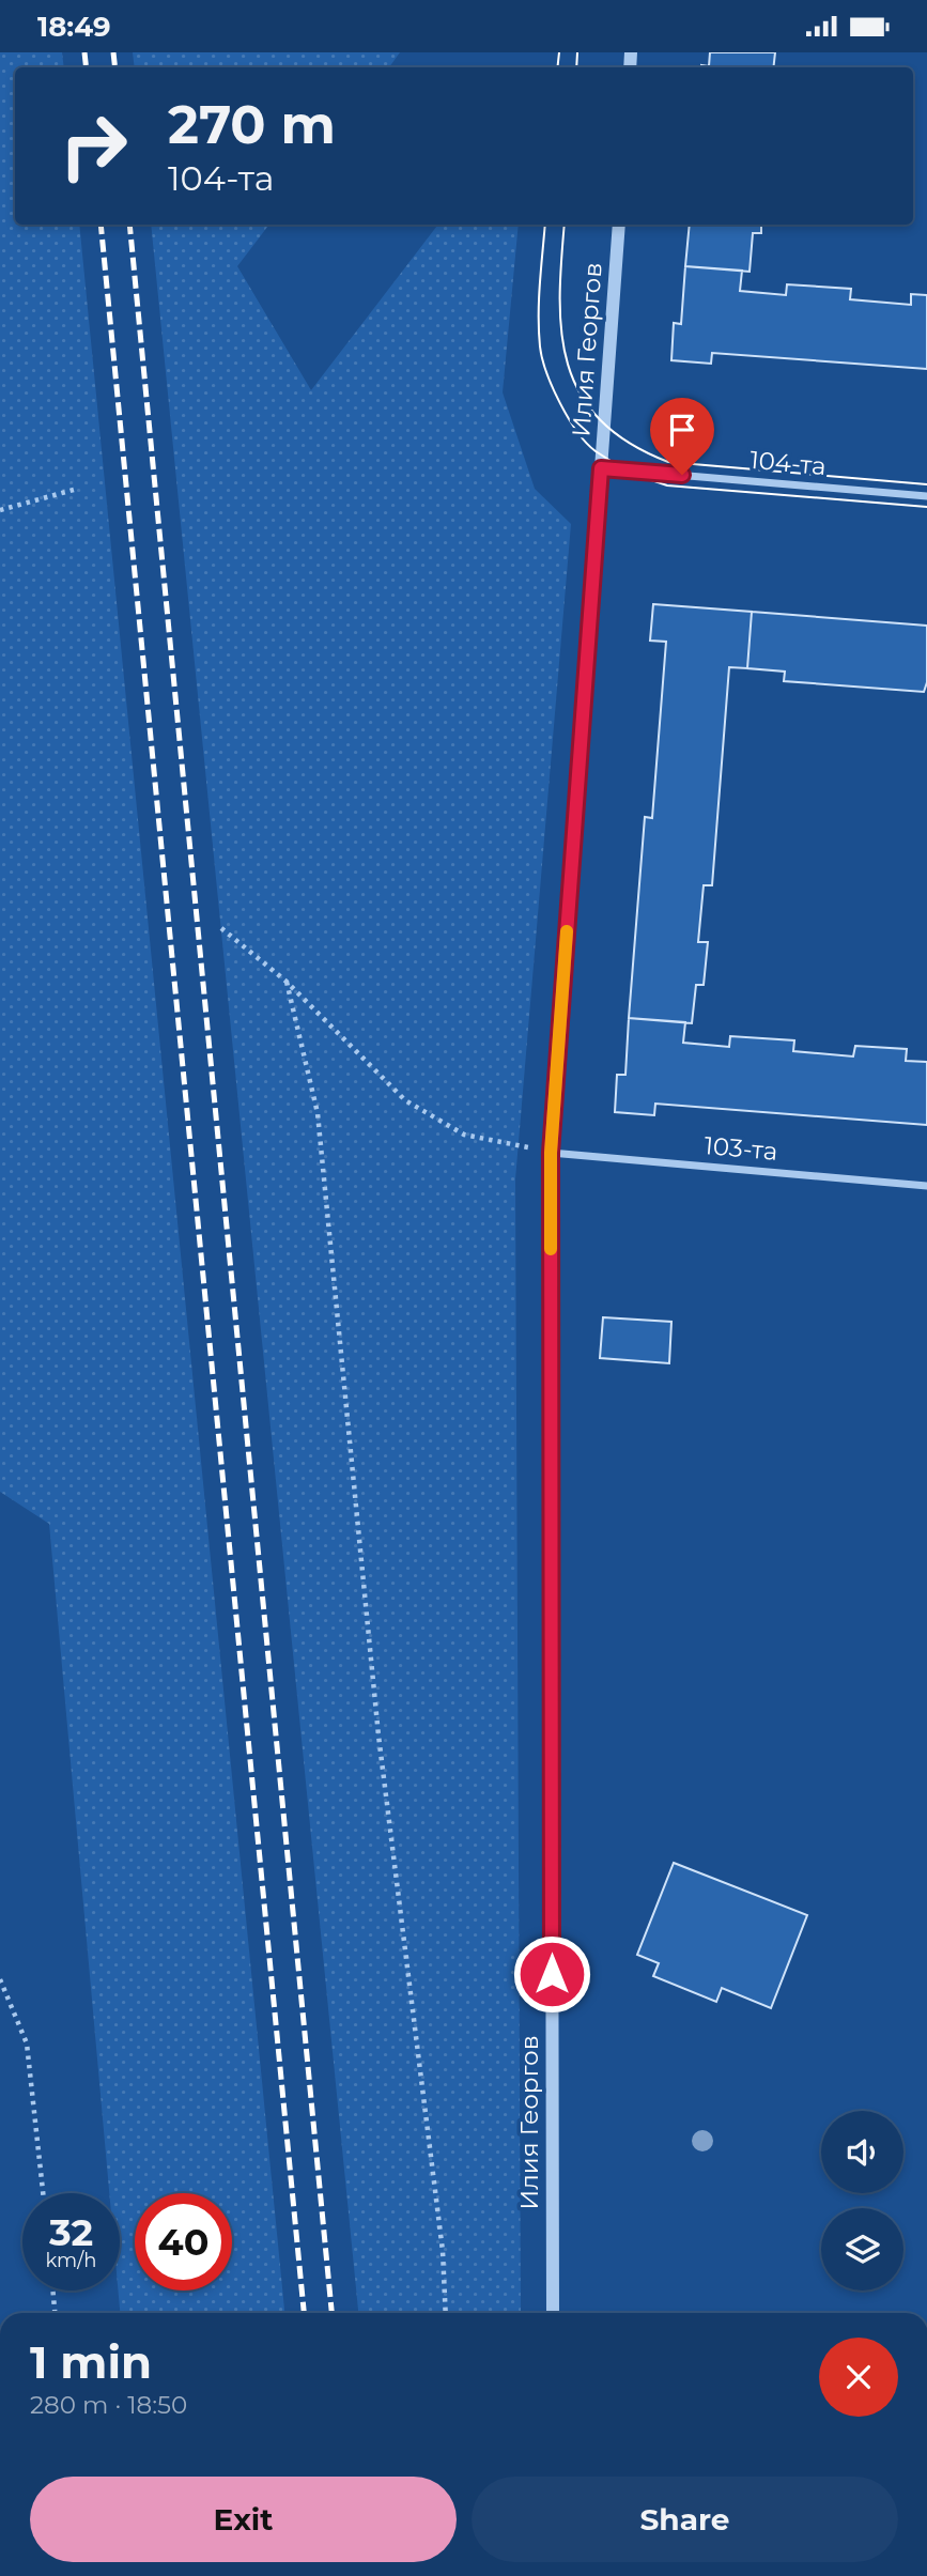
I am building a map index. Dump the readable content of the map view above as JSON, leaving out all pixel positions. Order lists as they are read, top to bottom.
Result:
{
  "streets": {
    "street": ["Илия Георгов", "104-та", "103-та"]
  },
  "crossings": [
    ["Илия Георгов", "104-та"],
    ["Илия Георгов", "103-та"]
  ],
  "page": {
    "status": "18:49",
    "turn": ["270 m", "104-та"],
    "speed": "32 km/h",
    "limit": "40",
    "heading": ["1 min", "280 m · 18:50"],
    "buttons": ["Exit", "Share"]
  }
}
